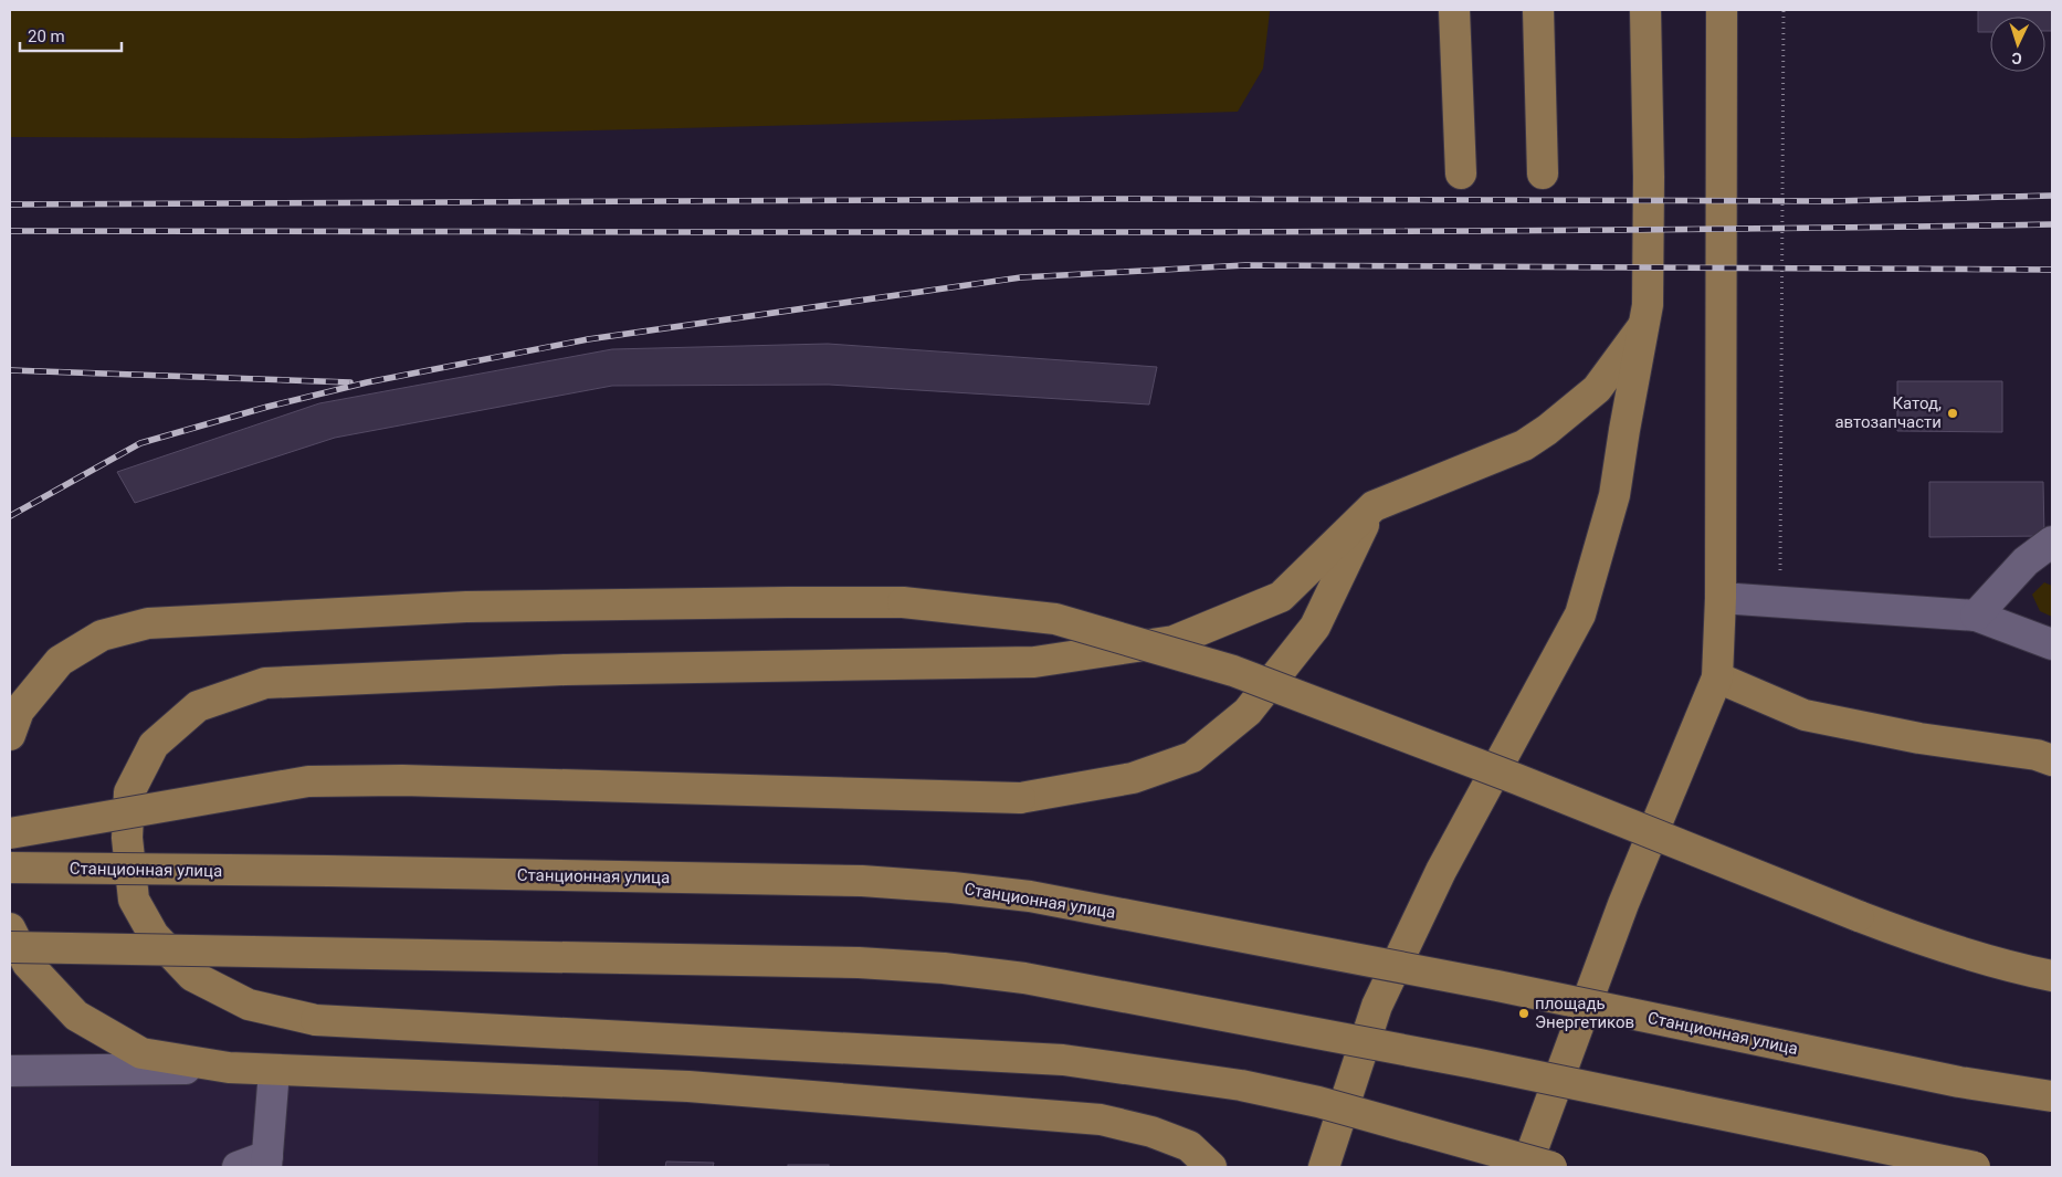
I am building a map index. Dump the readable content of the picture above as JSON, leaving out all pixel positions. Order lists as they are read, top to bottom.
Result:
{
  "streets": {
    "main road": ["Станционная улица"]
  },
  "places": ["Катод, автозапчасти", "площадь Энергетиков"],
  "scale_bar": "20 m",
  "north": "bottom"
}
